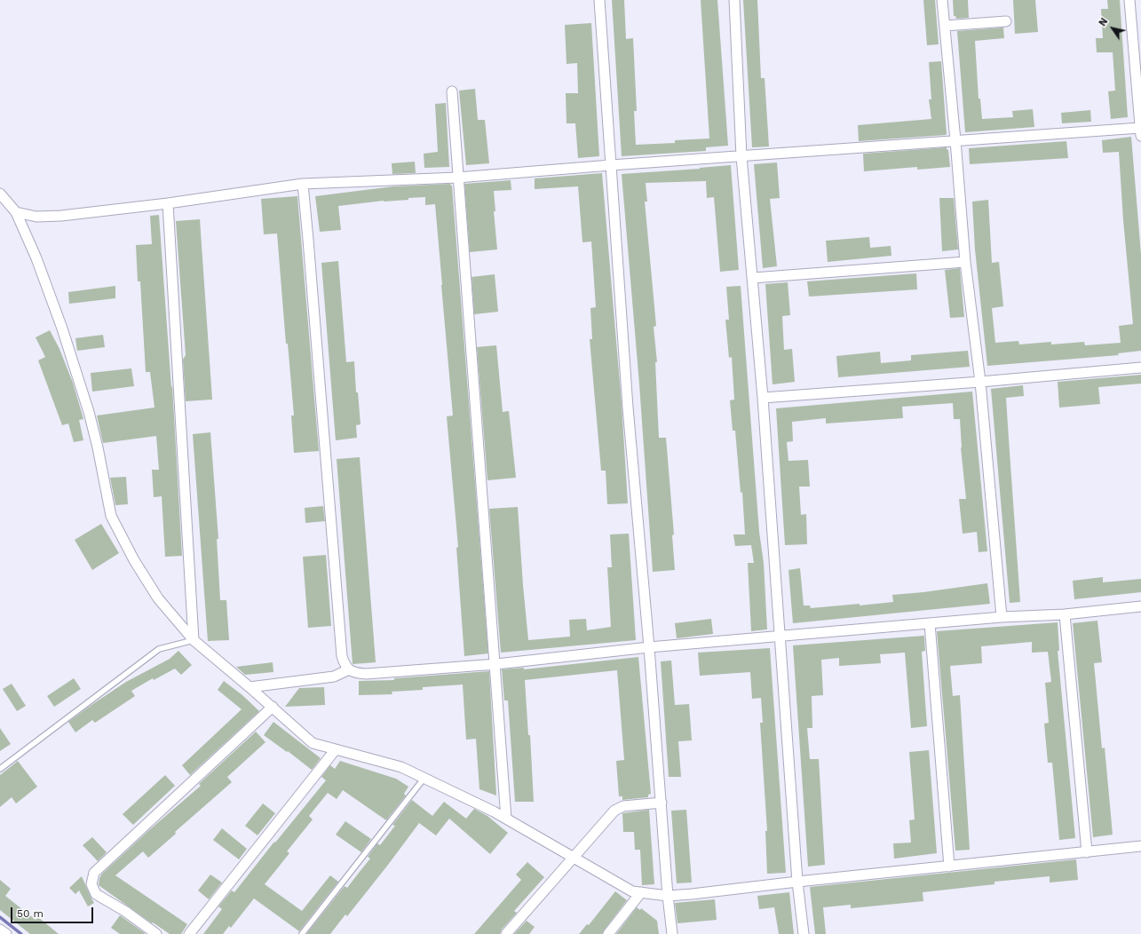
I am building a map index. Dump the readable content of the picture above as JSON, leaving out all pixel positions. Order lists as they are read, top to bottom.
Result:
{
  "scale_bar": "50 m",
  "north": "top left"
}
